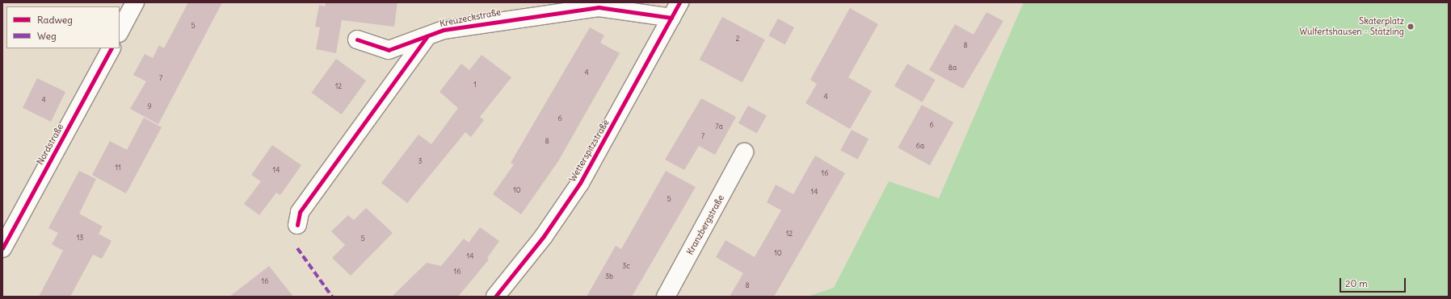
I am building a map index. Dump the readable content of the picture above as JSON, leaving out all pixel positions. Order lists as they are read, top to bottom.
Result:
{
  "streets": {
    "street": [
      "Kreuzeckstraße",
      "Nordstraße",
      "Wetterspitzstraße",
      "Kranzbergstraße"
    ]
  },
  "crossings": [
    ["Kreuzeckstraße", "Wetterspitzstraße"]
  ],
  "places": ["Skaterplatz Wulfertshausen - Stätzling"],
  "house_numbers": [
    "5",
    "2",
    "8",
    "8a",
    "4",
    "7",
    "1",
    "12",
    "4",
    "4",
    "9",
    "6",
    "6",
    "7a",
    "7",
    "8",
    "6a",
    "3",
    "11",
    "14",
    "16",
    "10",
    "14",
    "5",
    "12",
    "13",
    "5",
    "10",
    "14",
    "3c",
    "16",
    "3b",
    "16",
    "8"
  ],
  "legend": ["Radweg", "Weg"],
  "scale_bar": "20 m"
}
